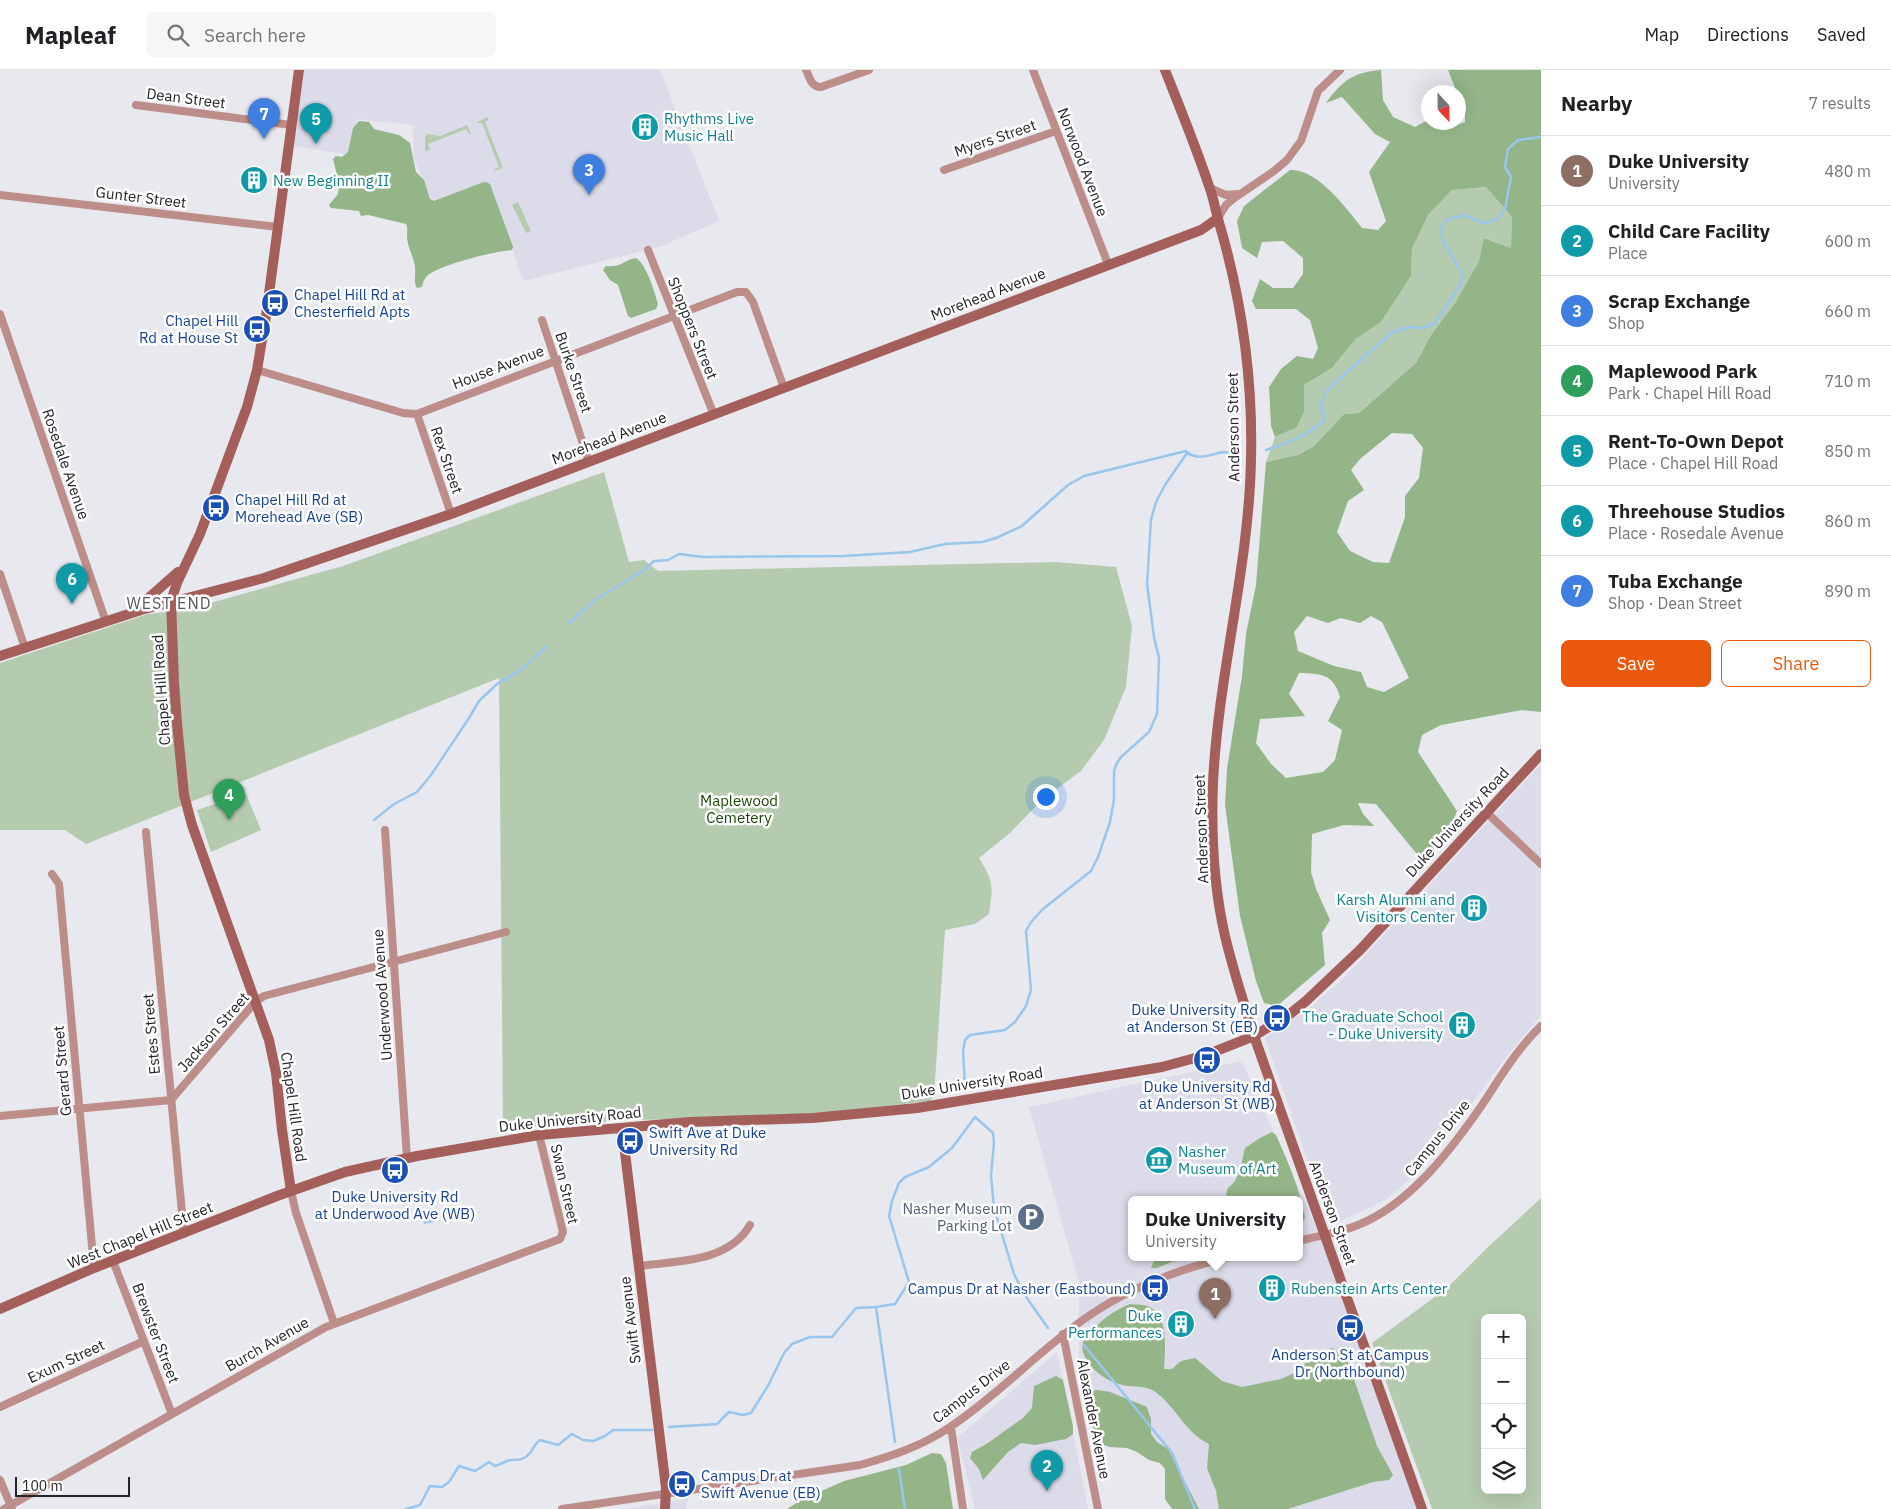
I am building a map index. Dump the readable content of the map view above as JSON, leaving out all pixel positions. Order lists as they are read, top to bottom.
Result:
{
  "streets": {
    "street": [
      "Dean Street",
      "Myers Street",
      "Norwood Avenue",
      "Gunter Street",
      "Morehead Avenue",
      "Shoppers Street",
      "House Avenue",
      "Burke Street",
      "Anderson Street",
      "Rex Street",
      "Rosedale Avenue",
      "Chapel Hill Road",
      "Duke University Road",
      "Underwood Avenue",
      "Jackson Street",
      "Estes Street",
      "Gerard Street",
      "Campus Drive",
      "Swan Street",
      "West Chapel Hill Street",
      "Swift Avenue",
      "Brewster Street",
      "Burch Avenue",
      "Exum Street",
      "Alexander Avenue"
    ]
  },
  "crossings": [
    ["Dean Street", "Chapel Hill Road"],
    ["Myers Street", "Norwood Avenue"],
    ["Norwood Avenue", "Morehead Avenue"],
    ["Gunter Street", "Chapel Hill Road"],
    ["Morehead Avenue", "Shoppers Street"],
    ["Morehead Avenue", "House Avenue"],
    ["Morehead Avenue", "Burke Street"],
    ["Morehead Avenue", "Anderson Street"],
    ["Morehead Avenue", "Rex Street"],
    ["Morehead Avenue", "Rosedale Avenue"],
    ["Morehead Avenue", "Chapel Hill Road"],
    ["Shoppers Street", "House Avenue"],
    ["House Avenue", "Burke Street"],
    ["House Avenue", "Rex Street"],
    ["House Avenue", "Chapel Hill Road"],
    ["Anderson Street", "Duke University Road"],
    ["Anderson Street", "Campus Drive"],
    ["Chapel Hill Road", "Duke University Road"],
    ["Chapel Hill Road", "Jackson Street"],
    ["Chapel Hill Road", "West Chapel Hill Street"],
    ["Duke University Road", "Underwood Avenue"],
    ["Duke University Road", "Swan Street"],
    ["Duke University Road", "West Chapel Hill Street"],
    ["Duke University Road", "Swift Avenue"],
    ["Underwood Avenue", "Jackson Street"],
    ["Jackson Street", "Estes Street"],
    ["Estes Street", "West Chapel Hill Street"],
    ["Gerard Street", "West Chapel Hill Street"],
    ["Campus Drive", "Swift Avenue"],
    ["Campus Drive", "Alexander Avenue"],
    ["Swan Street", "Burch Avenue"],
    ["West Chapel Hill Street", "Brewster Street"],
    ["Brewster Street", "Burch Avenue"],
    ["Brewster Street", "Exum Street"]
  ],
  "districts": ["WEST END"],
  "parks": ["Maplewood Cemetery"],
  "places": {
    "building": [
      "Rhythms Live Music Hall",
      "New Beginning II",
      "Karsh Alumni and Visitors Center",
      "The Graduate School - Duke University",
      "Rubenstein Arts Center",
      "Duke Performances"
    ],
    "bus stop": [
      "Chapel Hill Rd at Chesterfield Apts",
      "Chapel Hill Rd at House St",
      "Chapel Hill Rd at Morehead Ave (SB)",
      "Duke University Rd at Anderson St (EB)",
      "Duke University Rd at Anderson St (WB)",
      "Swift Ave at Duke University Rd",
      "Duke University Rd at Underwood Ave (WB)",
      "Campus Dr at Nasher (Eastbound)",
      "Anderson St at Campus Dr (Northbound)",
      "Campus Dr at Swift Avenue (EB)"
    ],
    "museum": ["Nasher Museum of Art"],
    "parking": ["Nasher Museum Parking Lot"]
  },
  "scale_bar": "100 m",
  "north": "bottom",
  "page": {
    "header": "Mapleaf",
    "search": "Search here",
    "nav": ["Map", "Directions", "Saved"],
    "heading": ["Nearby", "7 results"],
    "pins": [
      "7",
      "5",
      "3",
      "6",
      "4",
      "1",
      "2"
    ],
    "list": [
      {
        "mark": "1",
        "name": "Duke University",
        "note": "University",
        "value": "480 m"
      },
      {
        "mark": "2",
        "name": "Child Care Facility",
        "note": "Place",
        "value": "600 m"
      },
      {
        "mark": "3",
        "name": "Scrap Exchange",
        "note": "Shop",
        "value": "660 m"
      },
      {
        "mark": "4",
        "name": "Maplewood Park",
        "note": "Park · Chapel Hill Road",
        "value": "710 m"
      },
      {
        "mark": "5",
        "name": "Rent-To-Own Depot",
        "note": "Place · Chapel Hill Road",
        "value": "850 m"
      },
      {
        "mark": "6",
        "name": "Threehouse Studios",
        "note": "Place · Rosedale Avenue",
        "value": "860 m"
      },
      {
        "mark": "7",
        "name": "Tuba Exchange",
        "note": "Shop · Dean Street",
        "value": "890 m"
      }
    ],
    "buttons": ["Save", "Share"],
    "popup": ["Duke University", "University"],
    "map_buttons": ["+", "−"],
    "scale": "100 m"
  }
}
